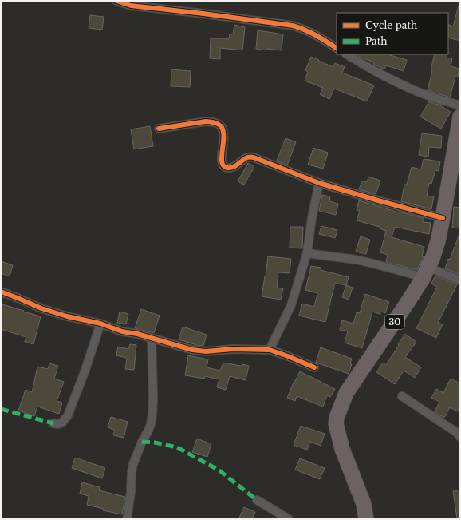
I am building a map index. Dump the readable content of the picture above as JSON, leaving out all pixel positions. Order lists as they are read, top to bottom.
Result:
{
  "streets": {
    "highway": ["30"]
  },
  "legend": ["Cycle path", "Path"]
}
